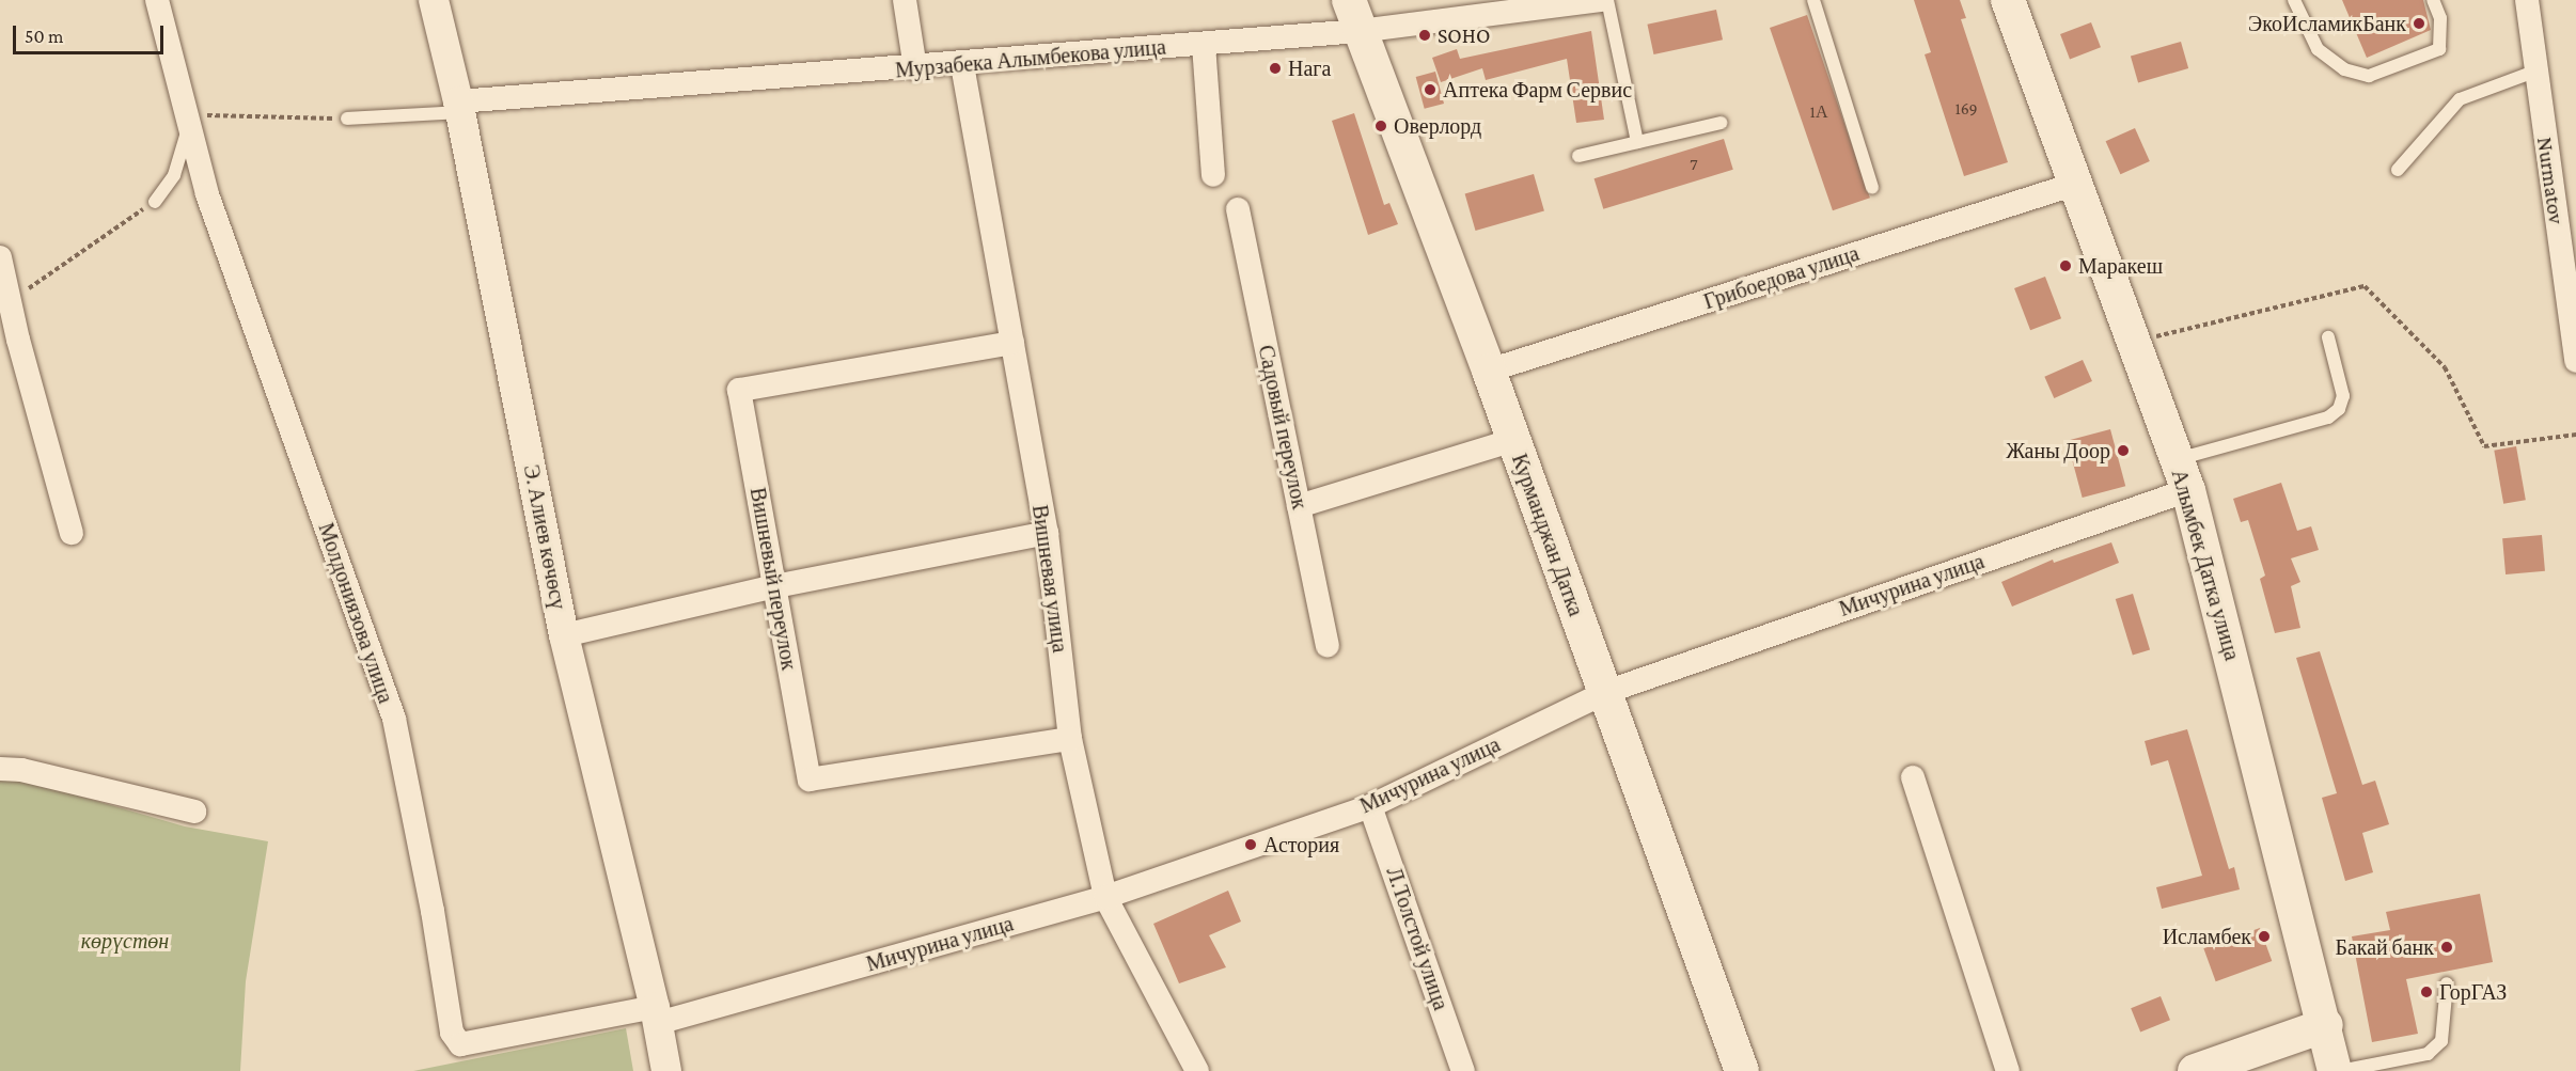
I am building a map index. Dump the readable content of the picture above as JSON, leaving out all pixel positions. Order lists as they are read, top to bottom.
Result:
{
  "streets": {
    "main road": ["Курманджан Датка", "Алымбек Датка улица"],
    "street": [
      "Мурзабека Алымбекова улица",
      "Nurmatov",
      "Грибоедова улица",
      "Садовый переулок",
      "Э. Алиев көчөсү",
      "Вишневый переулок",
      "Вишневая улица",
      "Мичурина улица",
      "Молдониязова улица",
      "Л.Толстой улица"
    ]
  },
  "crossings": [
    ["Мурзабека Алымбекова улица", "Курманджан Датка"],
    ["Мурзабека Алымбекова улица", "Э. Алиев көчөсү"],
    ["Мурзабека Алымбекова улица", "Вишневая улица"],
    ["Грибоедова улица", "Курманджан Датка"],
    ["Грибоедова улица", "Алымбек Датка улица"],
    ["Курманджан Датка", "Мичурина улица"],
    ["Э. Алиев көчөсү", "Мичурина улица"],
    ["Э. Алиев көчөсү", "Молдониязова улица"],
    ["Алымбек Датка улица", "Мичурина улица"],
    ["Вишневый переулок", "Вишневая улица"],
    ["Вишневая улица", "Мичурина улица"],
    ["Мичурина улица", "Молдониязова улица"],
    ["Мичурина улица", "Л.Толстой улица"]
  ],
  "parks": ["көрүстөн"],
  "places": [
    "ЭкоИсламикБанк",
    "SOHO",
    "Нага",
    "Аптека Фарм Сервис",
    "Оверлорд",
    "Маракеш",
    "Жаны Доор",
    "Астория",
    "Исламбек",
    "Бакай банк",
    "ГорГАЗ"
  ],
  "house_numbers": ["169", "1А", "7"],
  "scale_bar": "50 m"
}
